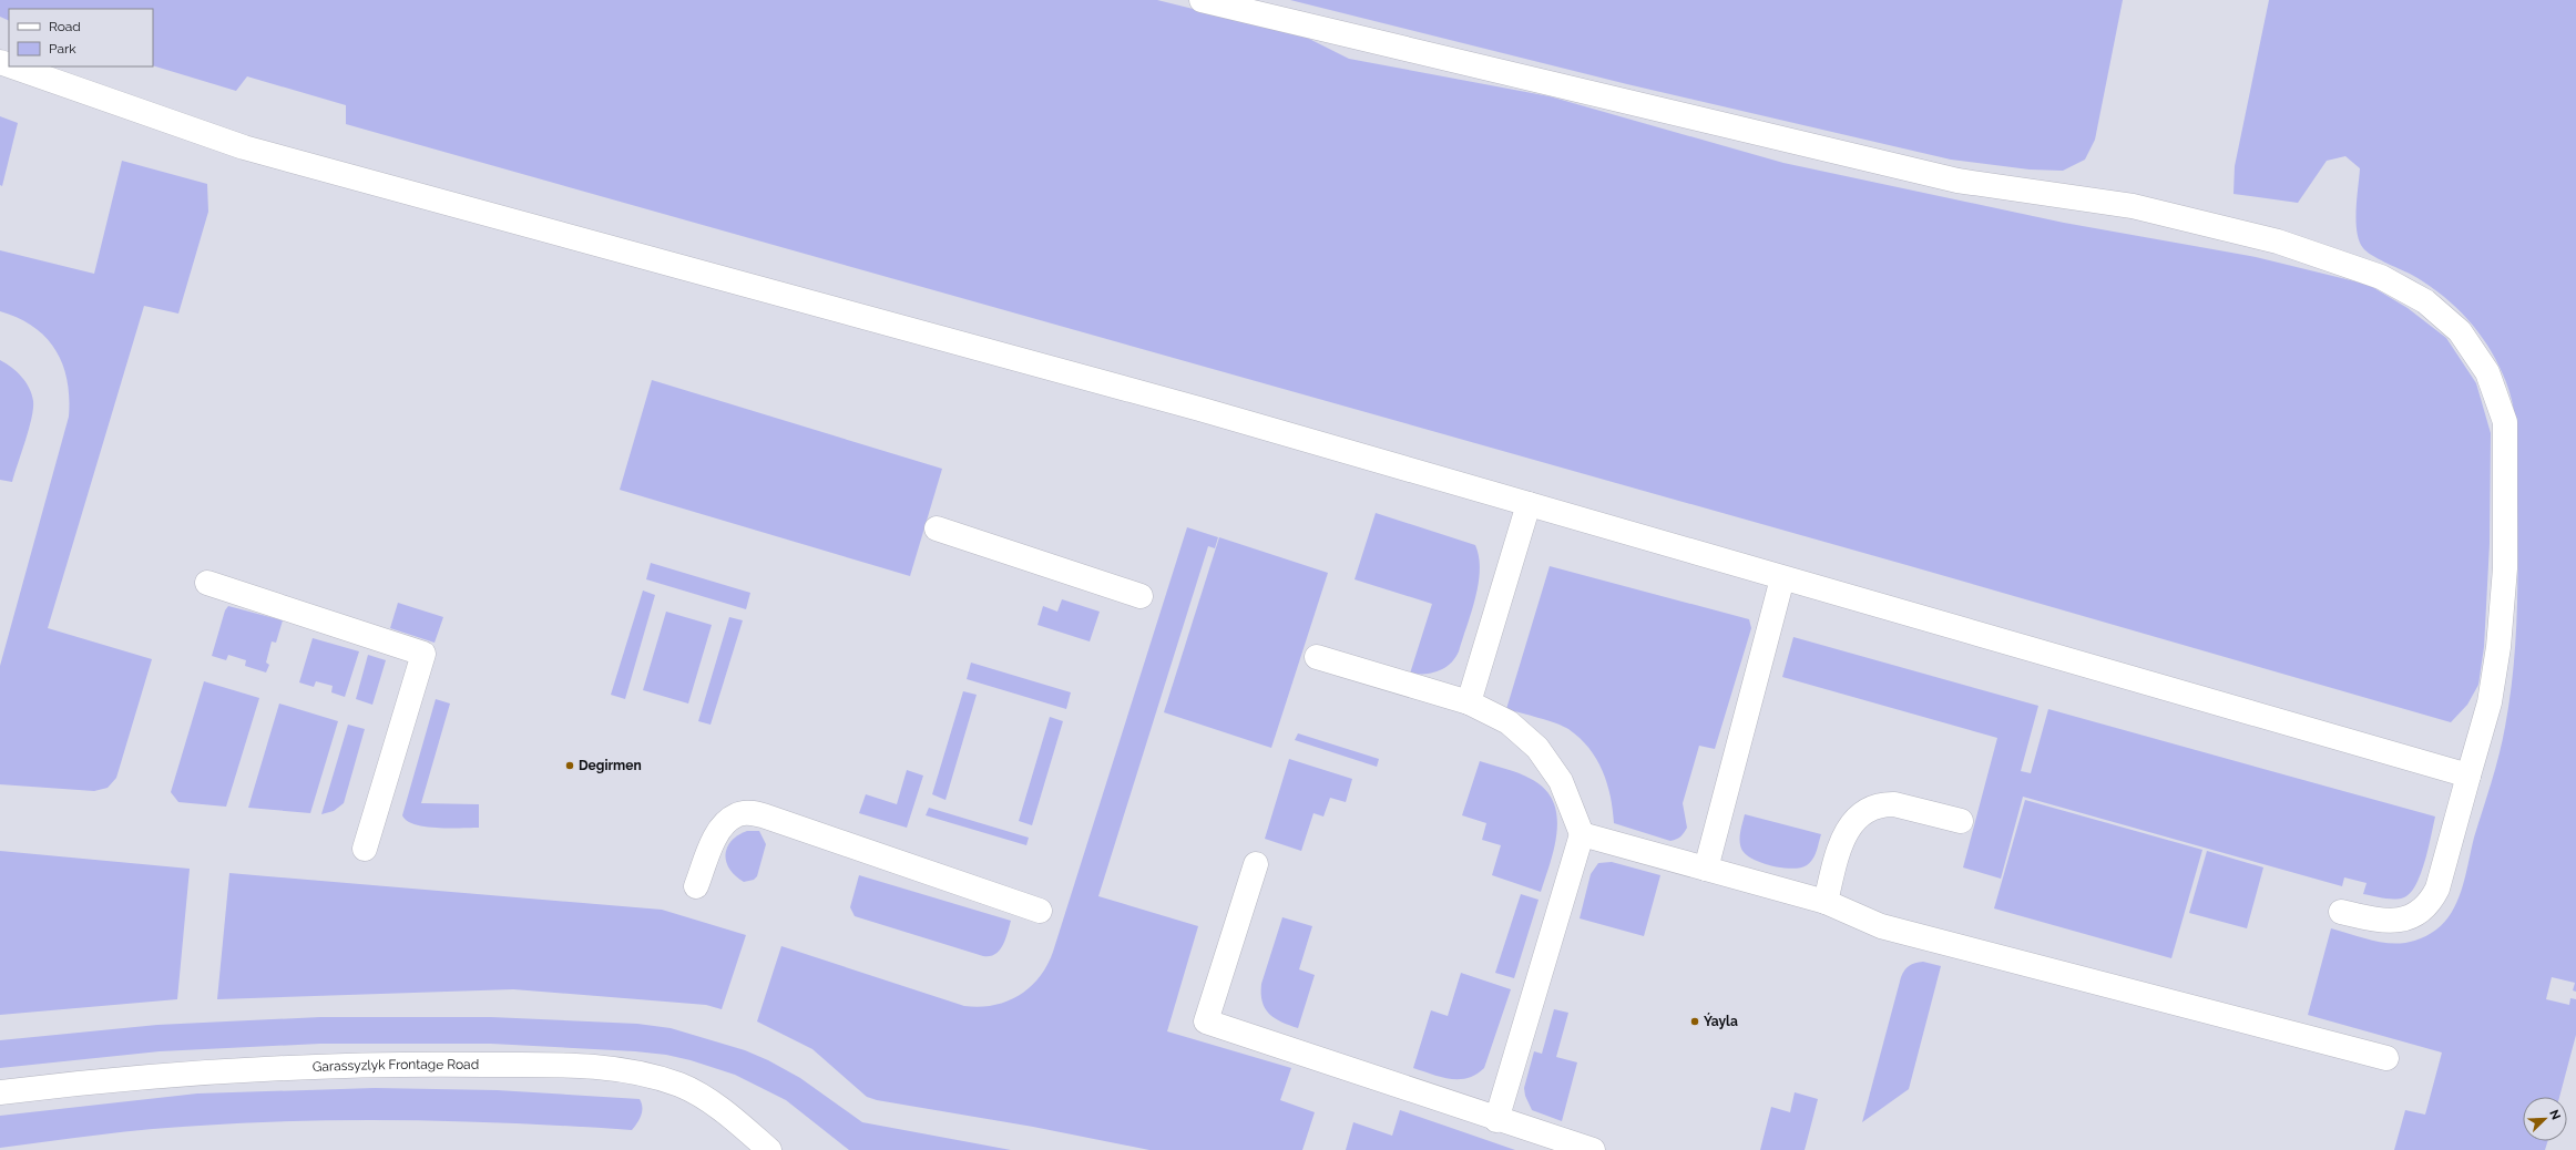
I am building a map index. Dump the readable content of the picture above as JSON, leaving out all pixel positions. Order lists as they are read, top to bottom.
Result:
{
  "streets": {
    "street": ["Garassyzlyk Frontage Road"]
  },
  "places": ["Degirmen", "Ýayla"],
  "legend": ["Road", "Park"],
  "north": "top right"
}
